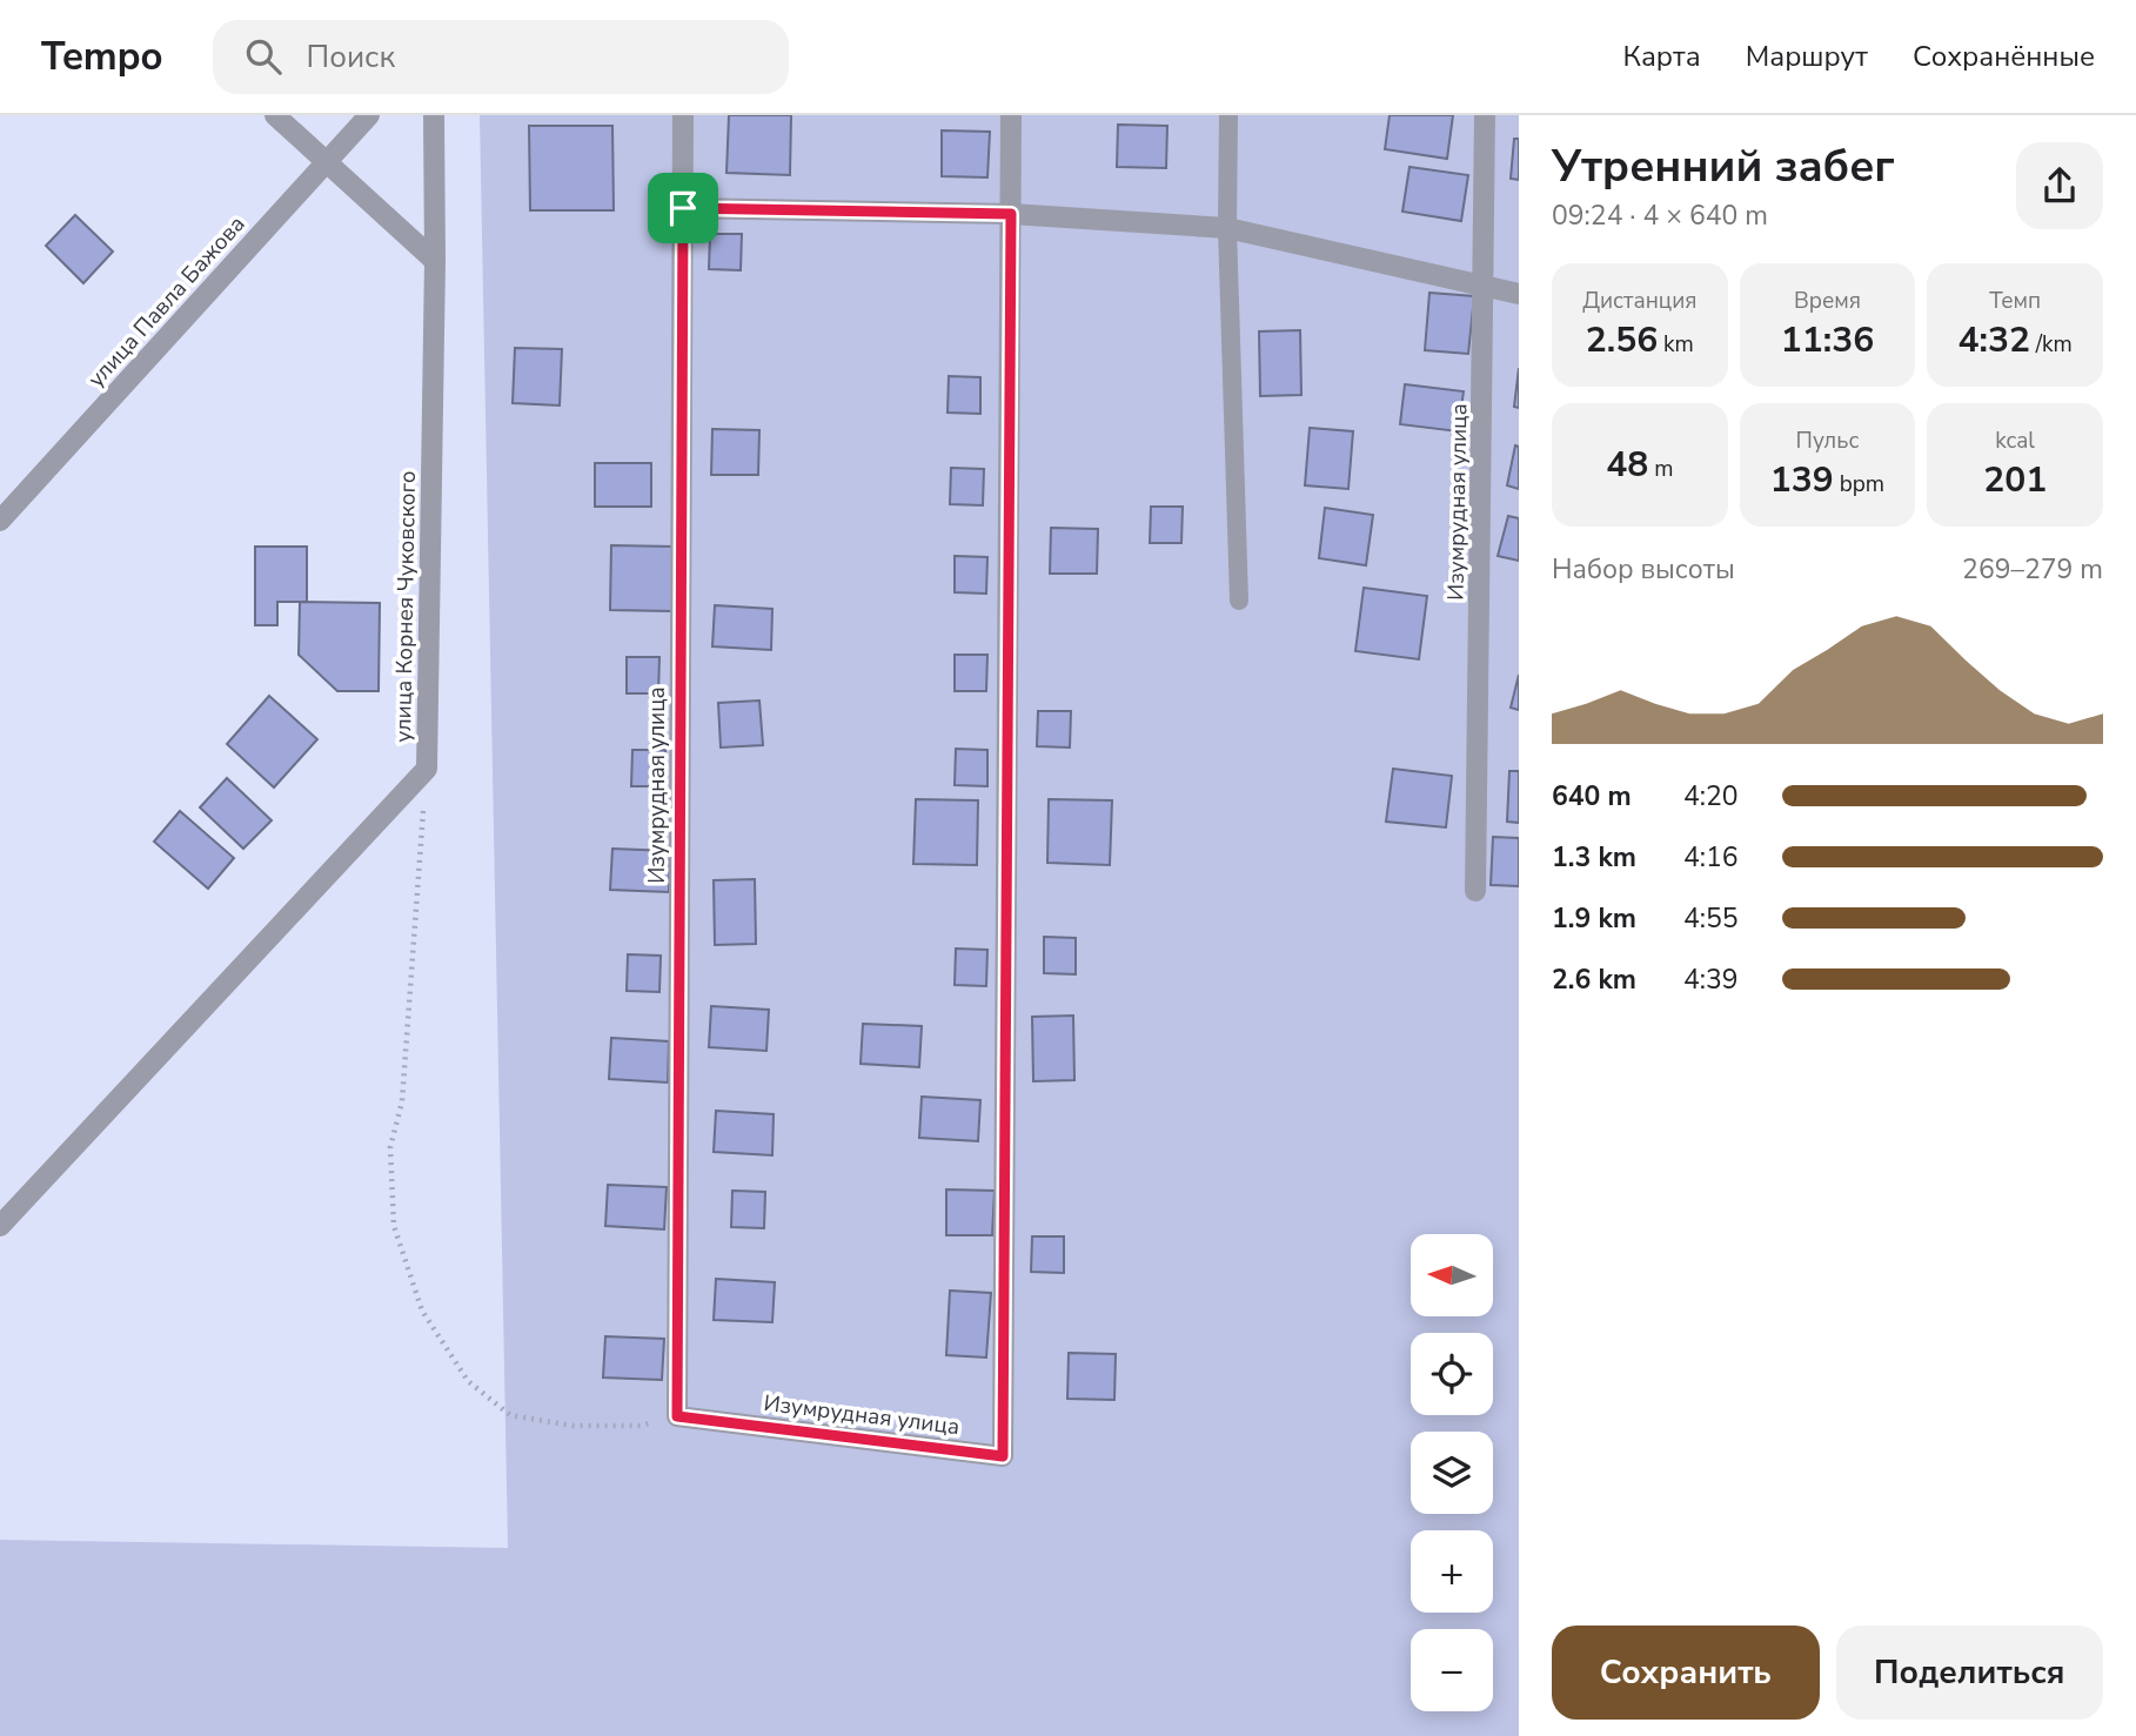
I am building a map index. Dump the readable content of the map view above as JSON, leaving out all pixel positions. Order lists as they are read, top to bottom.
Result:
{
  "streets": {
    "street": ["улица Павла Бажова", "Изумрудная улица", "улица Корнея Чуковского"]
  },
  "north": "left",
  "page": {
    "header": "Tempo",
    "search": "Поиск",
    "nav": ["Карта", "Маршрут", "Сохранённые"],
    "heading": ["Утренний забег", "09:24 · 4 × 640 m"],
    "stats": [
      ["Дистанция", "2.56 km"],
      ["Время", "11:36"],
      ["Темп", "4:32 /km"],
      ["48 m"],
      ["Пульс", "139 bpm"],
      ["kcal", "201"]
    ],
    "chart": ["Набор высоты", "269–279 m"],
    "list": [
      {
        "name": "640 m",
        "note": "4:20"
      },
      {
        "name": "1.3 km",
        "note": "4:16"
      },
      {
        "name": "1.9 km",
        "note": "4:55"
      },
      {
        "name": "2.6 km",
        "note": "4:39"
      }
    ],
    "map_buttons": ["+", "−"],
    "buttons": ["Сохранить", "Поделиться"]
  }
}
